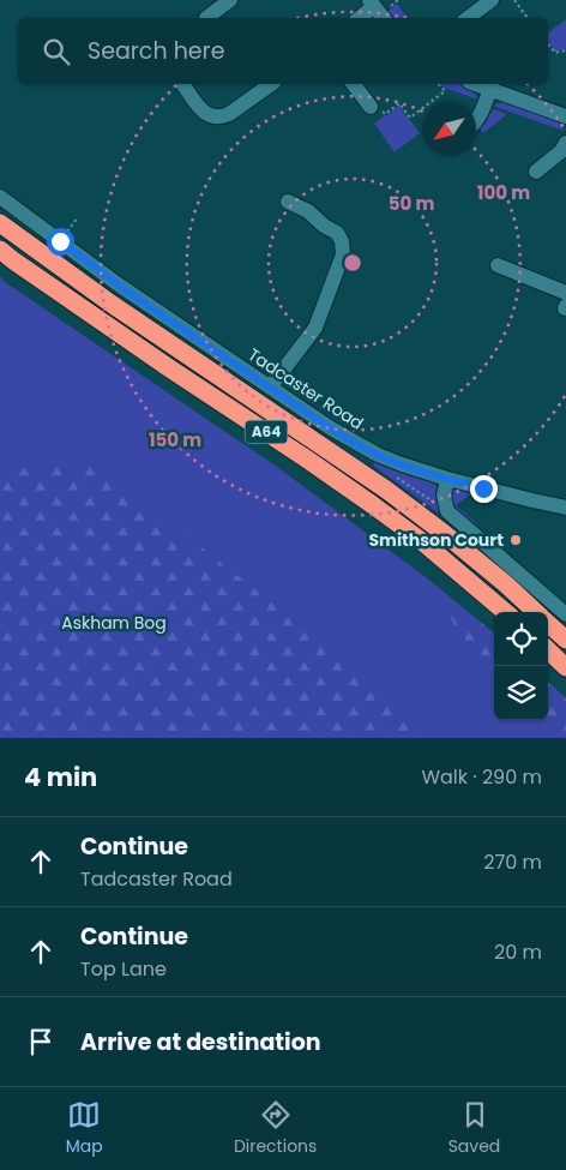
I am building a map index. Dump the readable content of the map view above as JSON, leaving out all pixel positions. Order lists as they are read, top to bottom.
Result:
{
  "streets": {
    "highway": ["A64"],
    "street": ["Tadcaster Road"]
  },
  "parks": ["Askham Bog"],
  "places": ["Smithson Court"],
  "north": "bottom left",
  "page": {
    "search": "Search here",
    "heading": ["4 min", "Walk · 290 m"],
    "list": [
      ["Continue", "Tadcaster Road", "270 m"],
      ["Continue", "Top Lane", "20 m"],
      "Arrive at destination"
    ],
    "nav": ["Map", "Directions", "Saved"]
  },
  "rings": ["100 m", "50 m", "150 m"]
}
